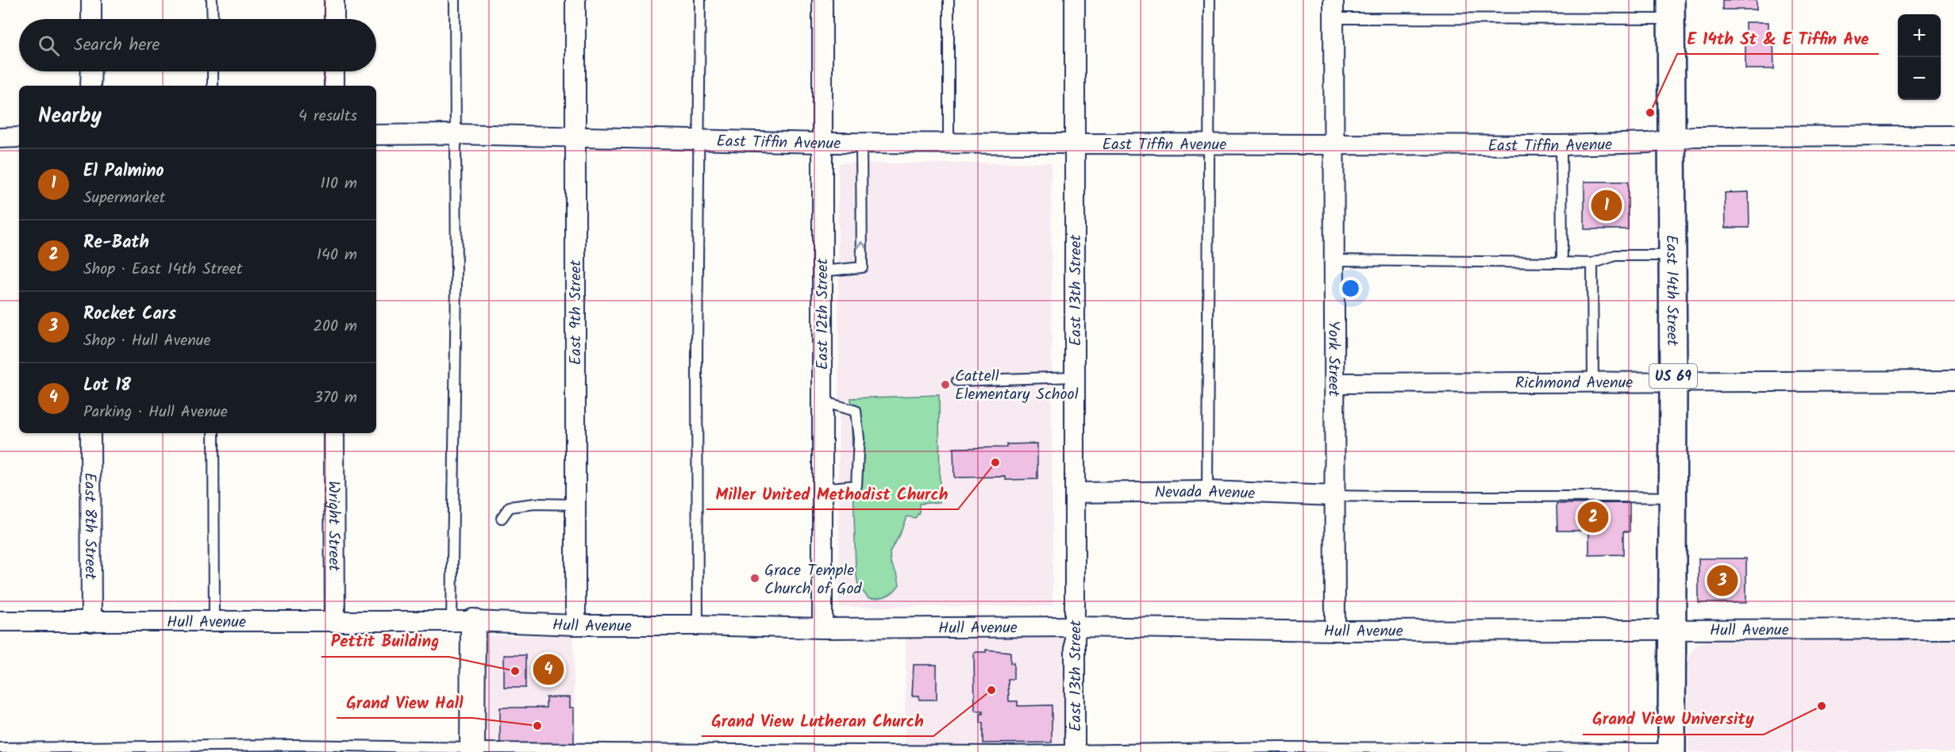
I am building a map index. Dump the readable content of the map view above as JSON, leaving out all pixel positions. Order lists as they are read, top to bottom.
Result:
{
  "streets": {
    "main road": ["East 14th Street", "US 69"],
    "street": [
      "East Tiffin Avenue",
      "East 13th Street",
      "East 9th Street",
      "East 12th Street",
      "York Street",
      "Richmond Avenue",
      "Nevada Avenue",
      "East 8th Street",
      "Wright Street",
      "Hull Avenue"
    ]
  },
  "crossings": [
    ["East Tiffin Avenue", "East 13th Street"],
    ["East Tiffin Avenue", "East 14th Street"],
    ["East Tiffin Avenue", "East 9th Street"],
    ["East Tiffin Avenue", "East 12th Street"],
    ["East Tiffin Avenue", "York Street"],
    ["East 13th Street", "Nevada Avenue"],
    ["East 13th Street", "Hull Avenue"],
    ["East 14th Street", "Richmond Avenue"],
    ["East 14th Street", "Hull Avenue"],
    ["East 9th Street", "Hull Avenue"],
    ["East 12th Street", "Hull Avenue"],
    ["York Street", "Richmond Avenue"],
    ["York Street", "Nevada Avenue"],
    ["York Street", "Hull Avenue"],
    ["East 8th Street", "Hull Avenue"],
    ["Wright Street", "Hull Avenue"]
  ],
  "places": [
    "E 14th St & E Tiffin Ave",
    "Cattell Elementary School",
    "Miller United Methodist Church",
    "Grace Temple Church of God",
    "Pettit Building",
    "Grand View Lutheran Church",
    "Grand View University",
    "Grand View Hall"
  ],
  "page": {
    "map_buttons": ["+", "−"],
    "search": "Search here",
    "heading": ["Nearby", "4 results"],
    "list": [
      {
        "mark": "1",
        "name": "El Palmino",
        "note": "Supermarket",
        "value": "110 m"
      },
      {
        "mark": "2",
        "name": "Re-Bath",
        "note": "Shop · East 14th Street",
        "value": "140 m"
      },
      {
        "mark": "3",
        "name": "Rocket Cars",
        "note": "Shop · Hull Avenue",
        "value": "200 m"
      },
      {
        "mark": "4",
        "name": "Lot 18",
        "note": "Parking · Hull Avenue",
        "value": "370 m"
      }
    ],
    "pins": [
      "1",
      "2",
      "3",
      "4"
    ]
  }
}
